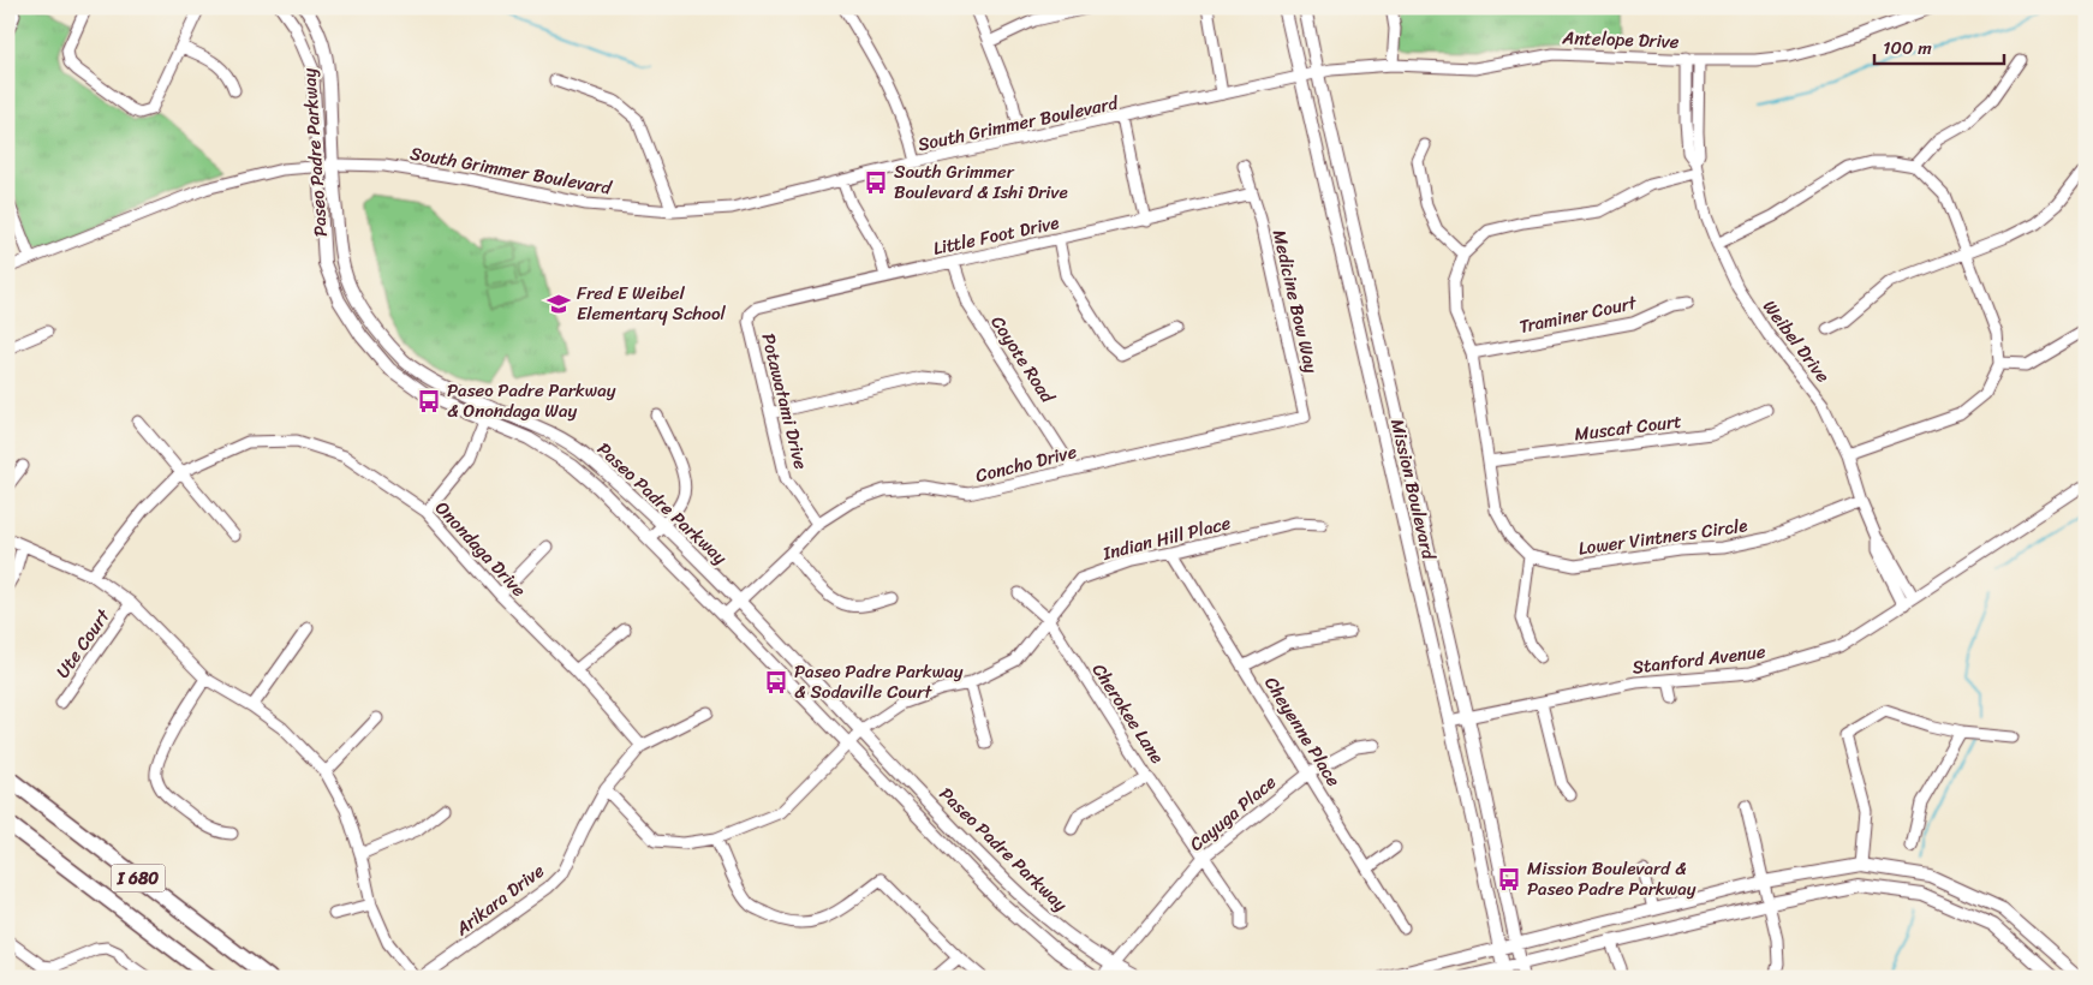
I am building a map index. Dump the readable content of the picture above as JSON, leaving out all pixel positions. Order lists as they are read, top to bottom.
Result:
{
  "streets": {
    "highway": ["I 680"],
    "main road": ["Paseo Padre Parkway", "Mission Boulevard"],
    "street": [
      "Antelope Drive",
      "South Grimmer Boulevard",
      "Little Foot Drive",
      "Medicine Bow Way",
      "Traminer Court",
      "Weibel Drive",
      "Coyote Road",
      "Potawatami Drive",
      "Muscat Court",
      "Concho Drive",
      "Lower Vintners Circle",
      "Indian Hill Place",
      "Onondaga Drive",
      "Ute Court",
      "Stanford Avenue",
      "Cherokee Lane",
      "Cheyenne Place",
      "Cayuga Place",
      "Arikara Drive"
    ]
  },
  "crossings": [
    ["Antelope Drive", "South Grimmer Boulevard"],
    ["Antelope Drive", "Weibel Drive"],
    ["Antelope Drive", "Mission Boulevard"],
    ["South Grimmer Boulevard", "Paseo Padre Parkway"],
    ["South Grimmer Boulevard", "Mission Boulevard"],
    ["Paseo Padre Parkway", "Concho Drive"],
    ["Paseo Padre Parkway", "Indian Hill Place"],
    ["Paseo Padre Parkway", "Cayuga Place"],
    ["Little Foot Drive", "Medicine Bow Way"],
    ["Little Foot Drive", "Coyote Road"],
    ["Little Foot Drive", "Potawatami Drive"],
    ["Medicine Bow Way", "Concho Drive"],
    ["Weibel Drive", "Lower Vintners Circle"],
    ["Weibel Drive", "Stanford Avenue"],
    ["Coyote Road", "Concho Drive"],
    ["Potawatami Drive", "Concho Drive"],
    ["Mission Boulevard", "Stanford Avenue"],
    ["Indian Hill Place", "Cherokee Lane"],
    ["Indian Hill Place", "Cheyenne Place"],
    ["Indian Hill Place", "Arikara Drive"],
    ["Onondaga Drive", "Arikara Drive"],
    ["Cherokee Lane", "Cayuga Place"],
    ["Cheyenne Place", "Cayuga Place"]
  ],
  "places": {
    "bus stop": [
      "South Grimmer Boulevard & Ishi Drive",
      "Paseo Padre Parkway & Onondaga Way",
      "Paseo Padre Parkway & Sodaville Court",
      "Mission Boulevard & Paseo Padre Parkway"
    ],
    "school or university": ["Fred E Weibel Elementary School"]
  },
  "scale_bar": "100 m"
}
